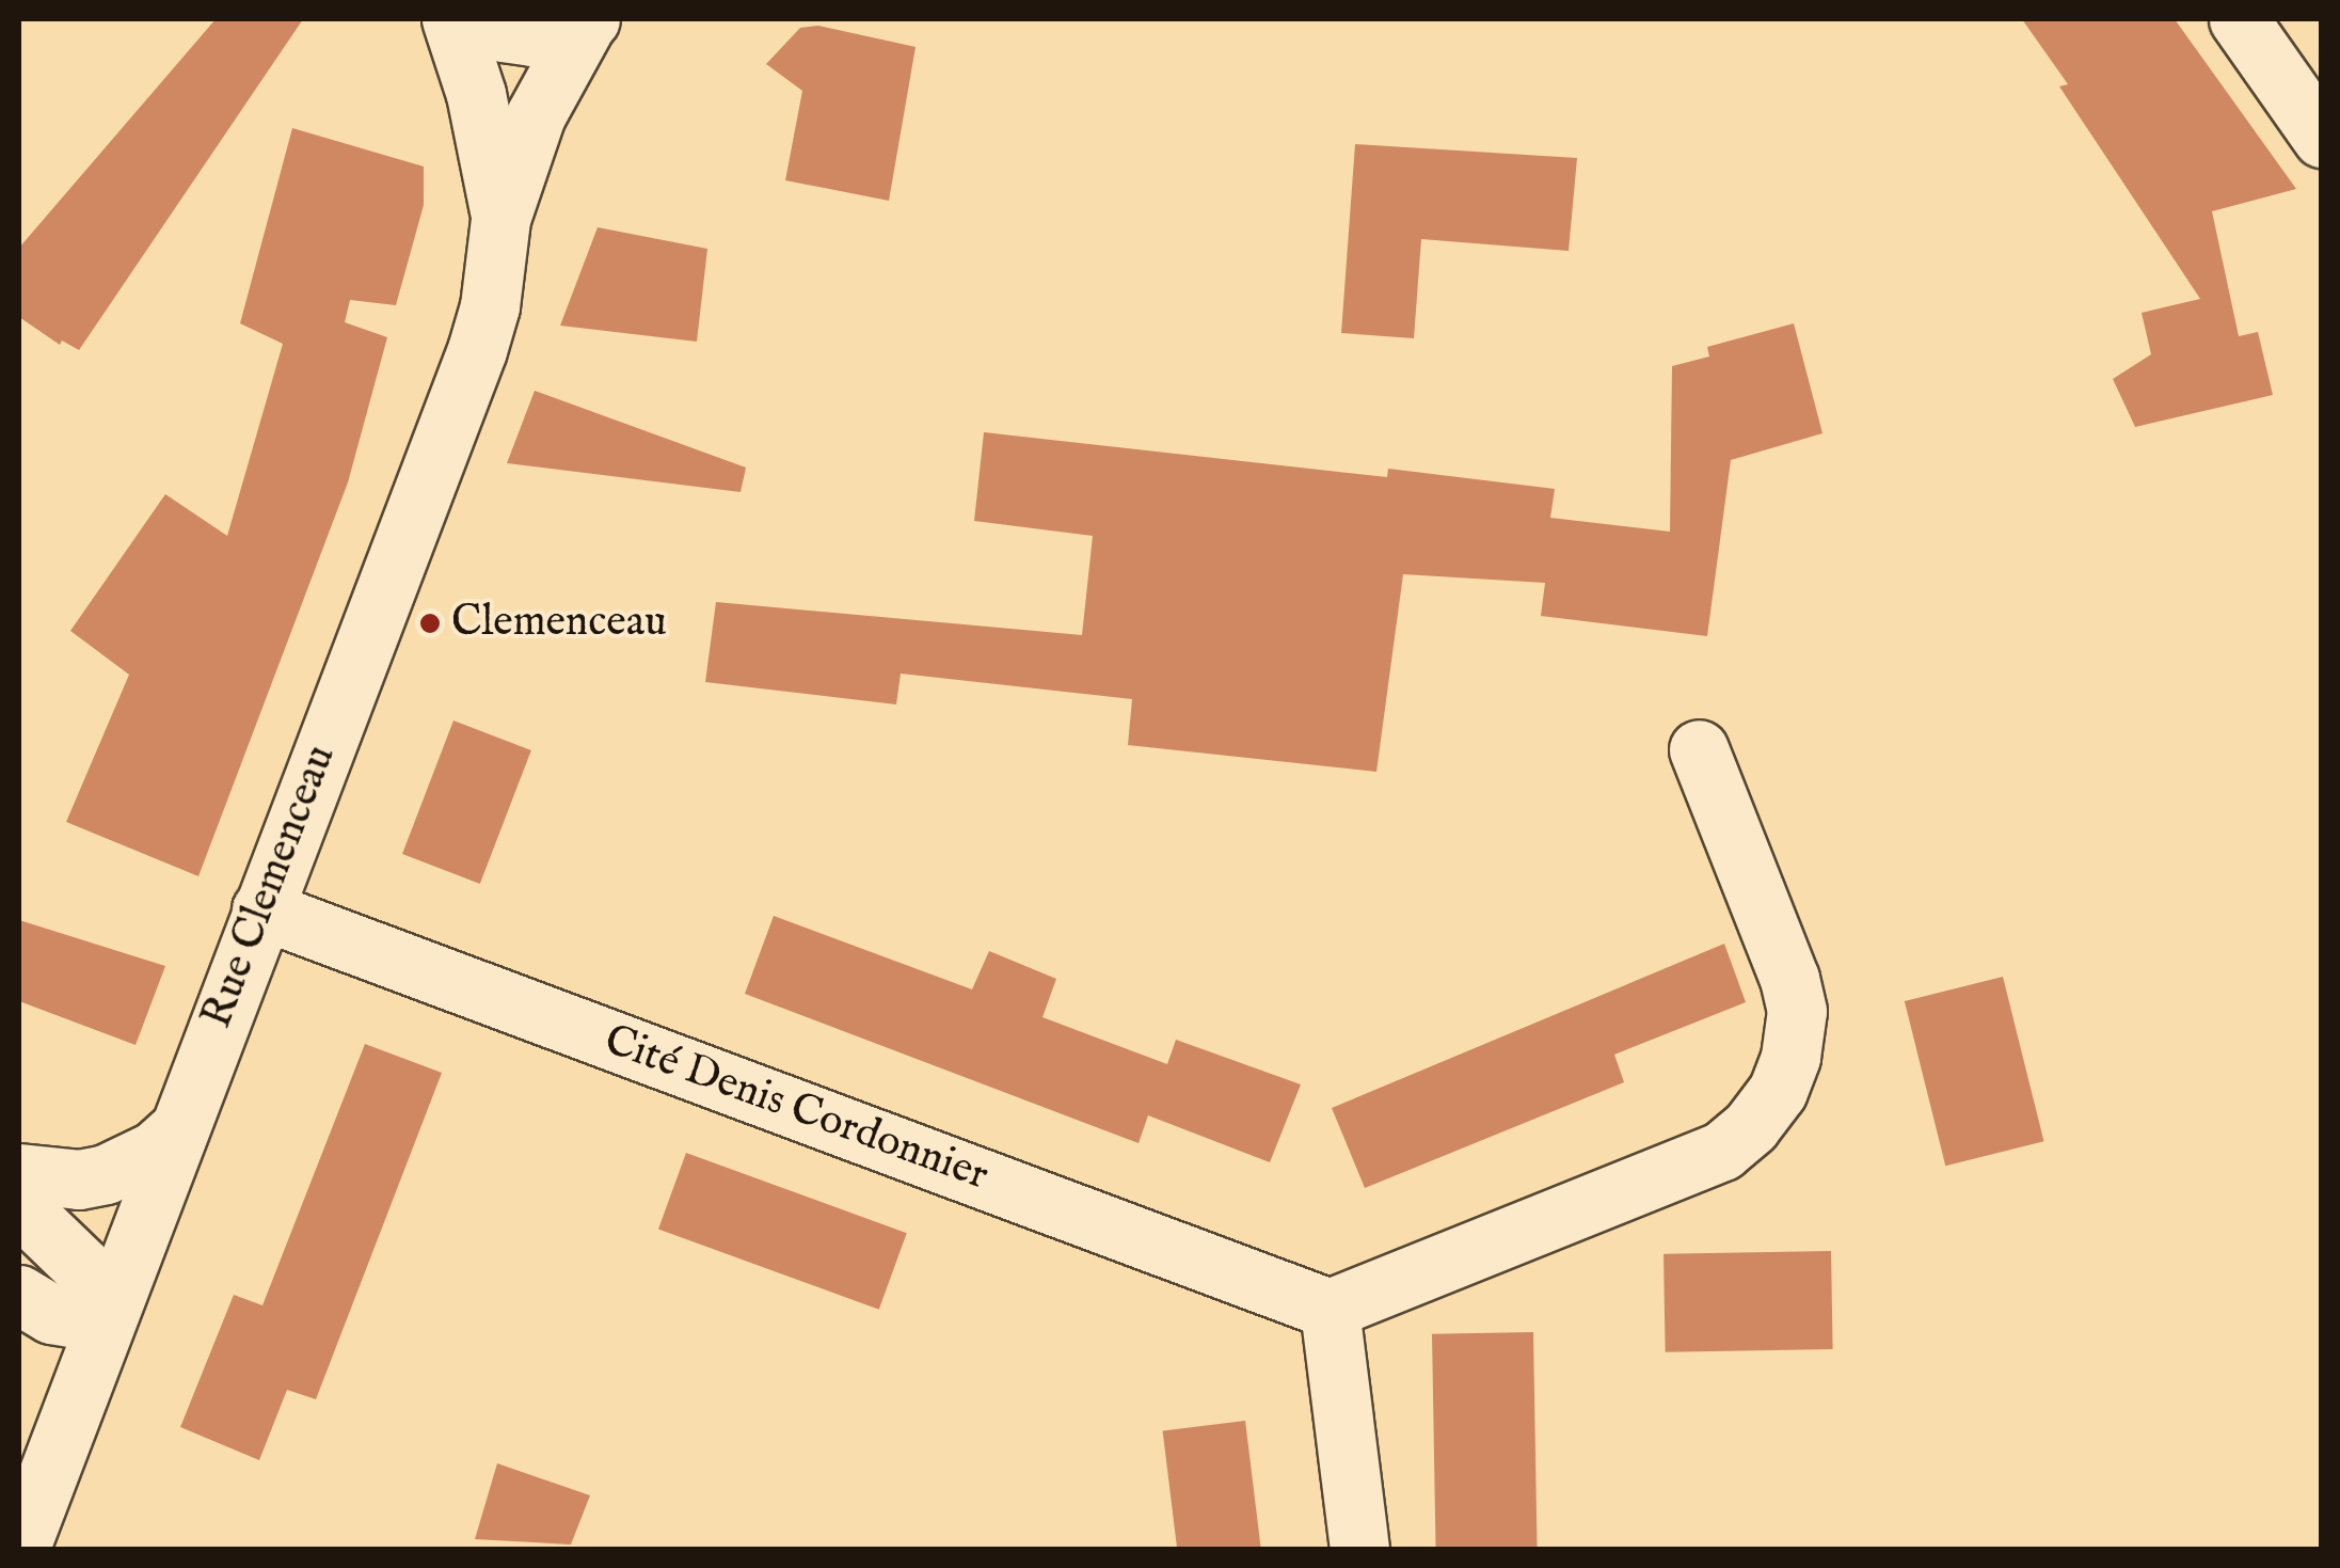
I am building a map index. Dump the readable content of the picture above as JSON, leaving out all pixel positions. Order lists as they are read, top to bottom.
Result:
{
  "streets": {
    "street": ["Rue Clemenceau", "Cité Denis Cordonnier"]
  },
  "crossings": [
    ["Rue Clemenceau", "Cité Denis Cordonnier"]
  ],
  "places": ["Clemenceau"]
}
